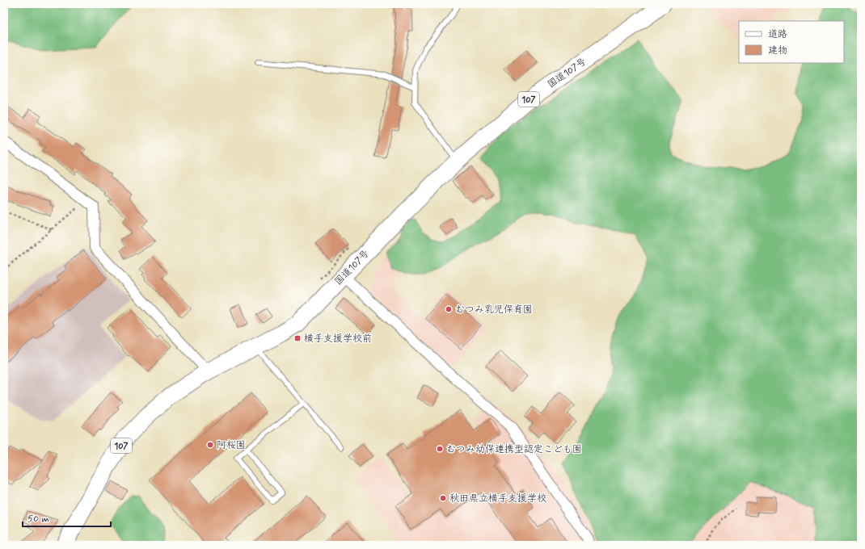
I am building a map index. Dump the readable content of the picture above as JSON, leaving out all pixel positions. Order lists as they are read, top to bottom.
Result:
{
  "streets": {
    "highway": ["国道107号", "107"]
  },
  "places": {
    "other": [
      "むつみ乳児保育園",
      "阿桜園",
      "むつみ幼保連携型認定こども園",
      "秋田県立横手支援学校"
    ],
    "transit": ["横手支援学校前"]
  },
  "legend": ["道路", "建物"],
  "scale_bar": "50 m"
}
